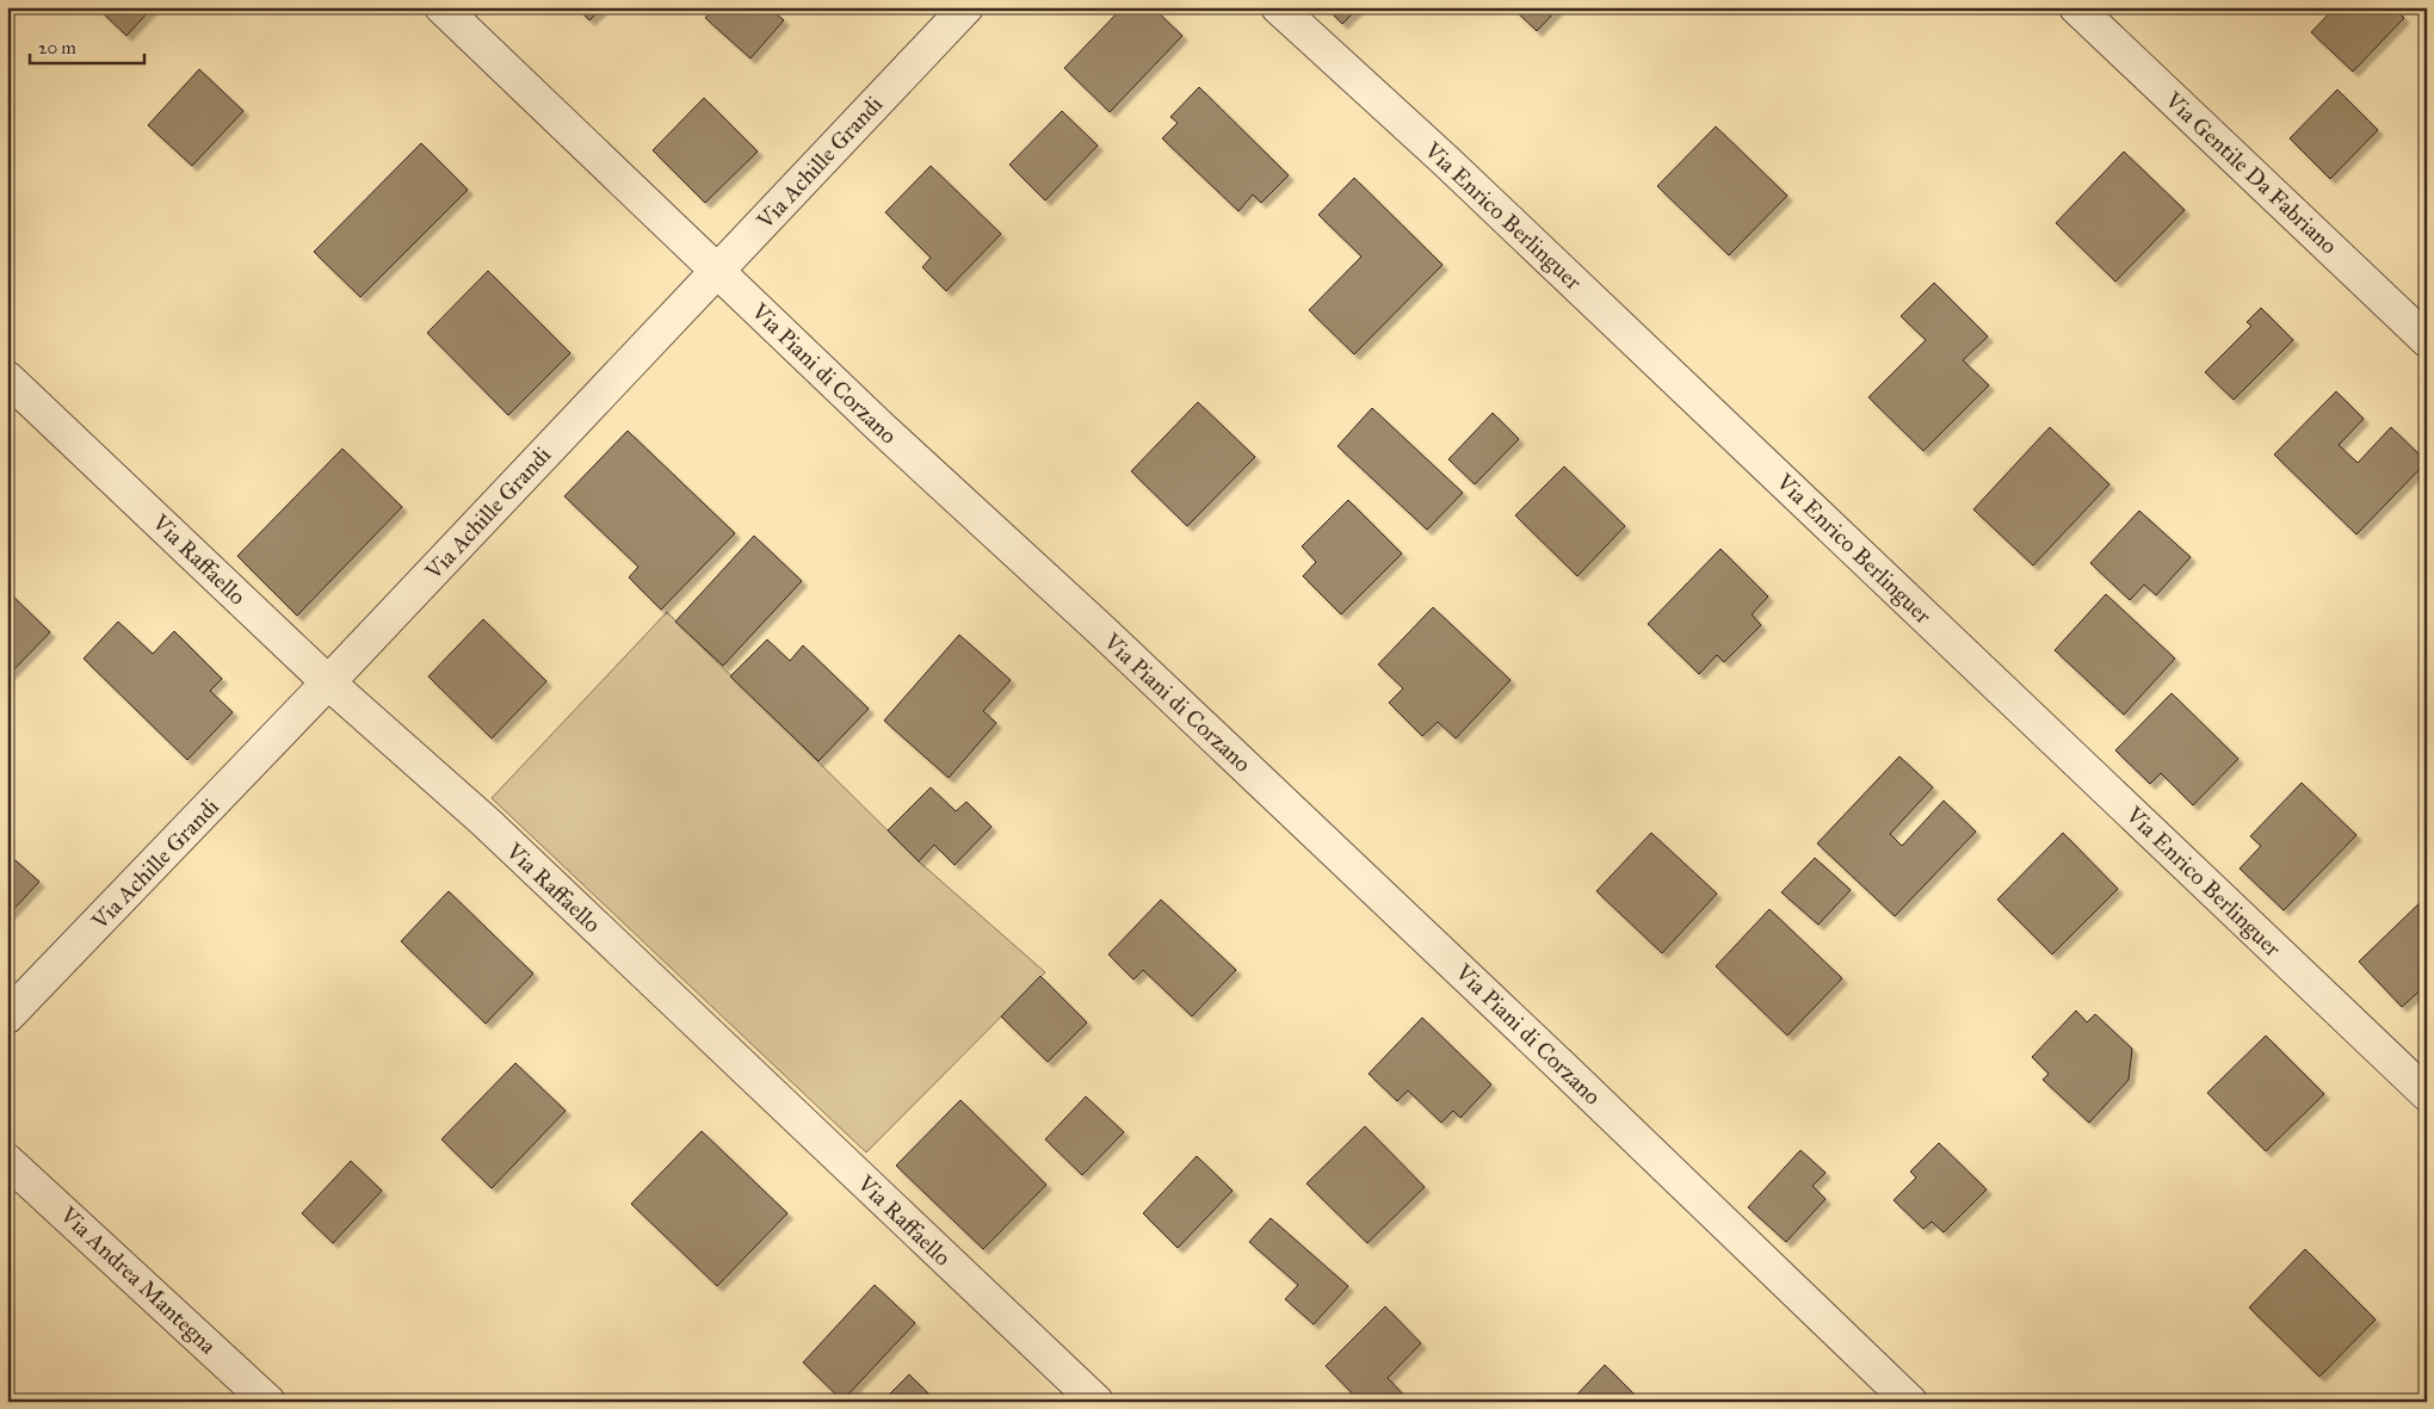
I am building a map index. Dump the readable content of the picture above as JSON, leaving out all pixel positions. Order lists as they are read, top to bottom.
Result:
{
  "streets": {
    "street": [
      "Via Achille Grandi",
      "Via Gentile Da Fabriano",
      "Via Enrico Berlinguer",
      "Via Piani di Corzano",
      "Via Raffaello",
      "Via Andrea Mantegna"
    ]
  },
  "crossings": [
    ["Via Achille Grandi", "Via Piani di Corzano"],
    ["Via Achille Grandi", "Via Raffaello"]
  ],
  "scale_bar": "20 m"
}
